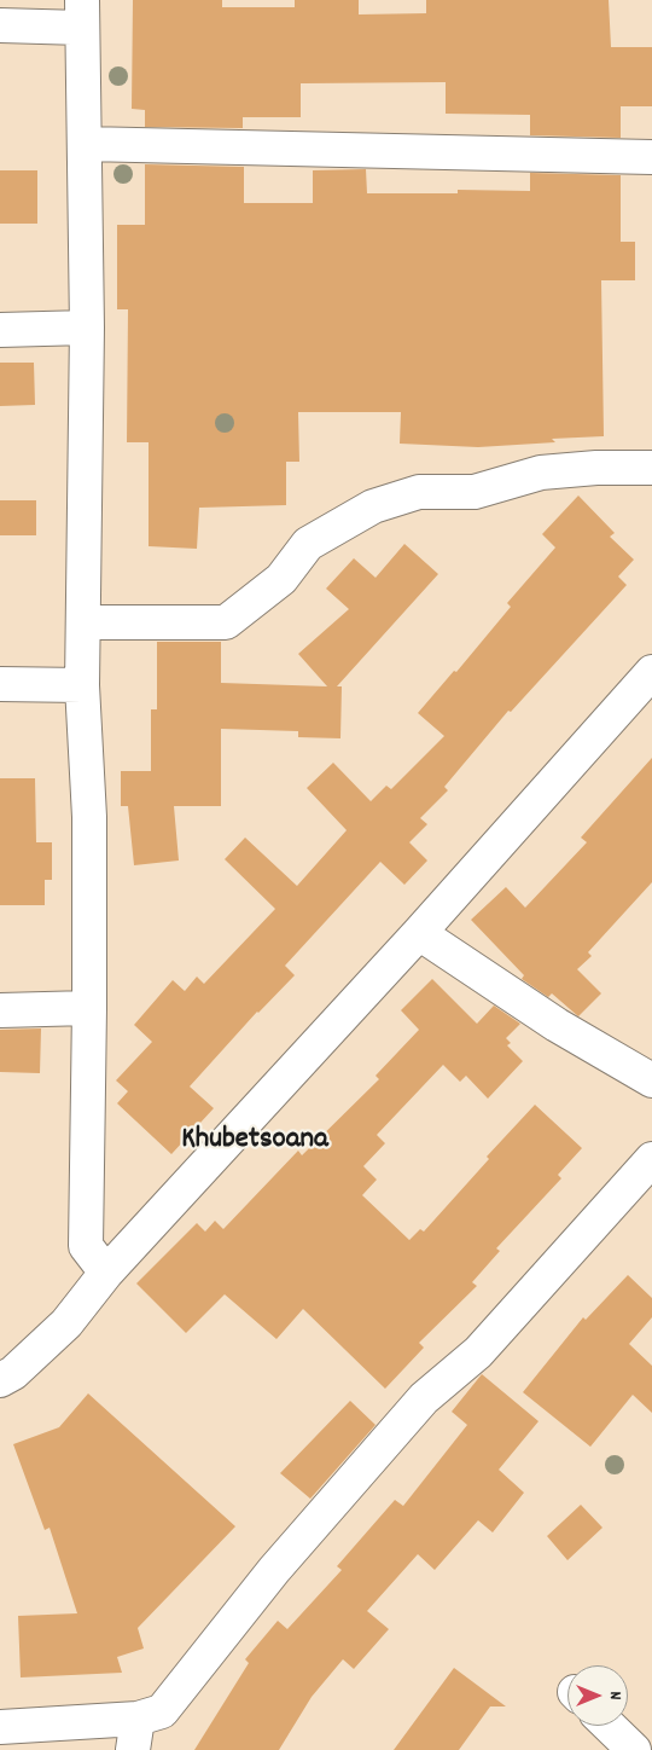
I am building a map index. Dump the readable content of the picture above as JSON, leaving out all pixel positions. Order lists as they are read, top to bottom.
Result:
{
  "districts": ["Khubetsoana"],
  "north": "right"
}
